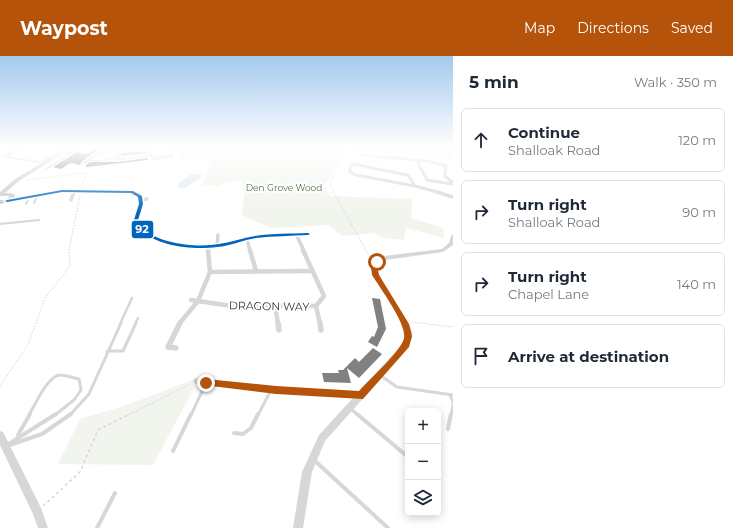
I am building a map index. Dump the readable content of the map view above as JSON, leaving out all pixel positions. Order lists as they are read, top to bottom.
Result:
{
  "streets": {
    "street": ["DRAGON WAY"]
  },
  "parks": ["Den Grove Wood"],
  "lines": ["transit line 92"],
  "page": {
    "header": "Waypost",
    "nav": ["Map", "Directions", "Saved"],
    "heading": ["5 min", "Walk · 350 m"],
    "list": [
      ["Continue", "Shalloak Road", "120 m"],
      ["Turn right", "Shalloak Road", "90 m"],
      ["Turn right", "Chapel Lane", "140 m"],
      "Arrive at destination"
    ],
    "map_buttons": ["+", "−"]
  }
}
